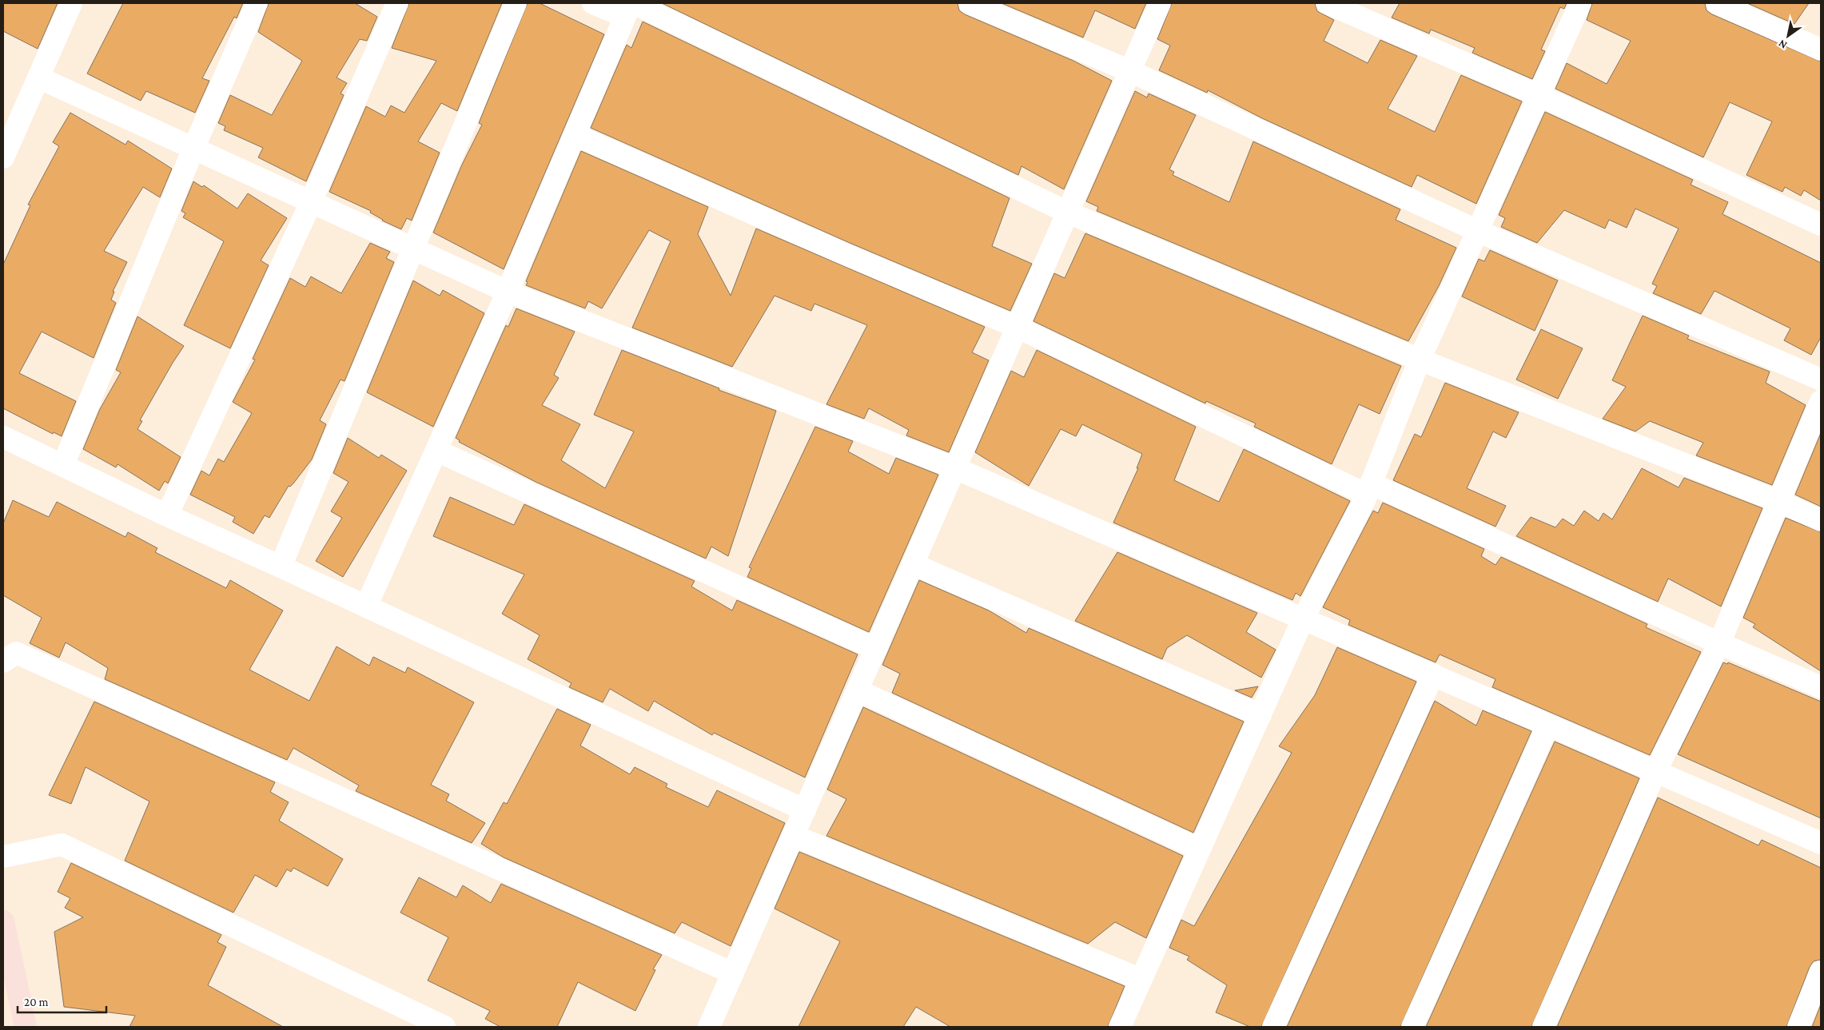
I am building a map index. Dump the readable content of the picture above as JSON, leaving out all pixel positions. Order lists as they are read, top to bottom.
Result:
{
  "scale_bar": "20 m",
  "north": "bottom left"
}
